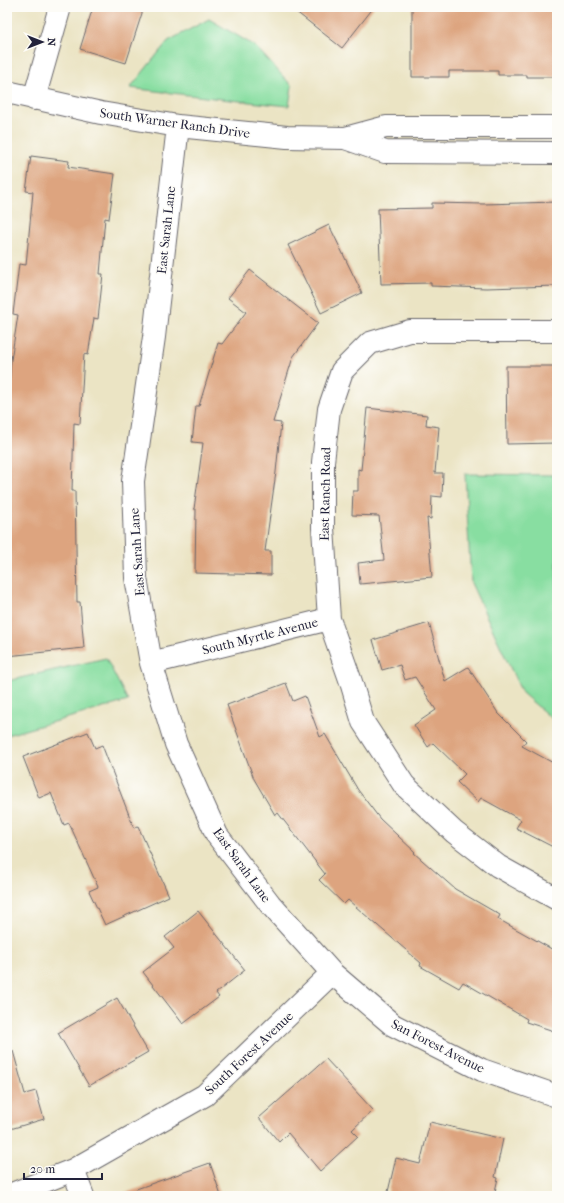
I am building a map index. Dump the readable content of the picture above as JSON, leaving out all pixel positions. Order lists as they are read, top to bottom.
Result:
{
  "streets": {
    "street": [
      "South Warner Ranch Drive",
      "East Sarah Lane",
      "East Ranch Road",
      "South Myrtle Avenue",
      "San Forest Avenue",
      "South Forest Avenue"
    ]
  },
  "crossings": [
    ["South Warner Ranch Drive", "East Sarah Lane"],
    ["East Sarah Lane", "South Myrtle Avenue"],
    ["East Sarah Lane", "San Forest Avenue"],
    ["East Sarah Lane", "South Forest Avenue"],
    ["East Ranch Road", "South Myrtle Avenue"],
    ["San Forest Avenue", "South Forest Avenue"]
  ],
  "scale_bar": "20 m",
  "north": "right"
}
